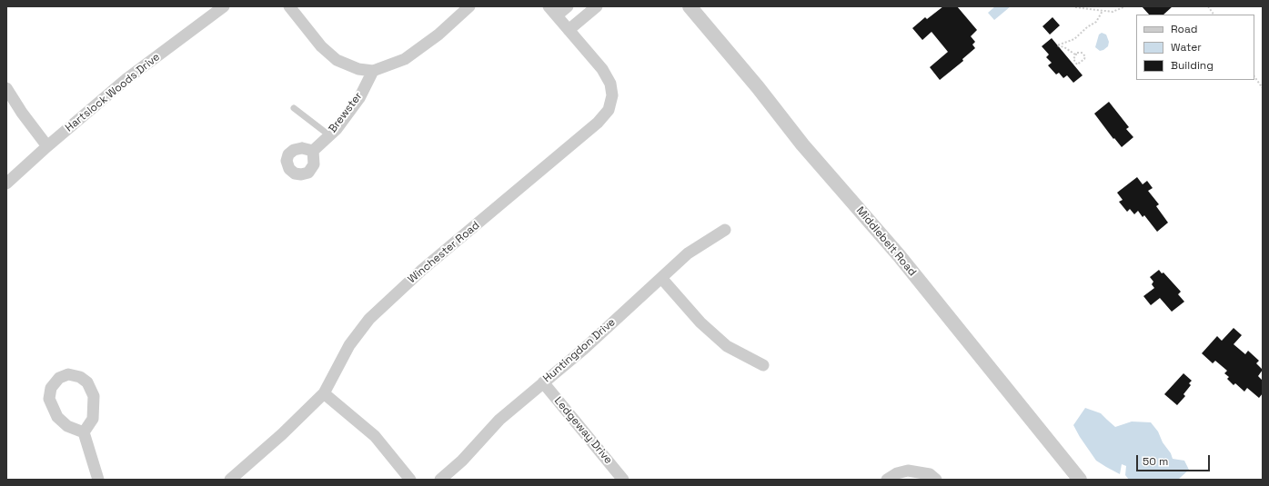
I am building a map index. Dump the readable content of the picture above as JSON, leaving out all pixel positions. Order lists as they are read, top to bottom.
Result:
{
  "streets": {
    "street": [
      "Hartslock Woods Drive",
      "Brewster",
      "Middlebelt Road",
      "Winchester Road",
      "Huntingdon Drive",
      "Ledgeway Drive"
    ]
  },
  "crossings": [
    ["Huntingdon Drive", "Ledgeway Drive"]
  ],
  "legend": ["Road", "Water", "Building"],
  "scale_bar": "50 m"
}
